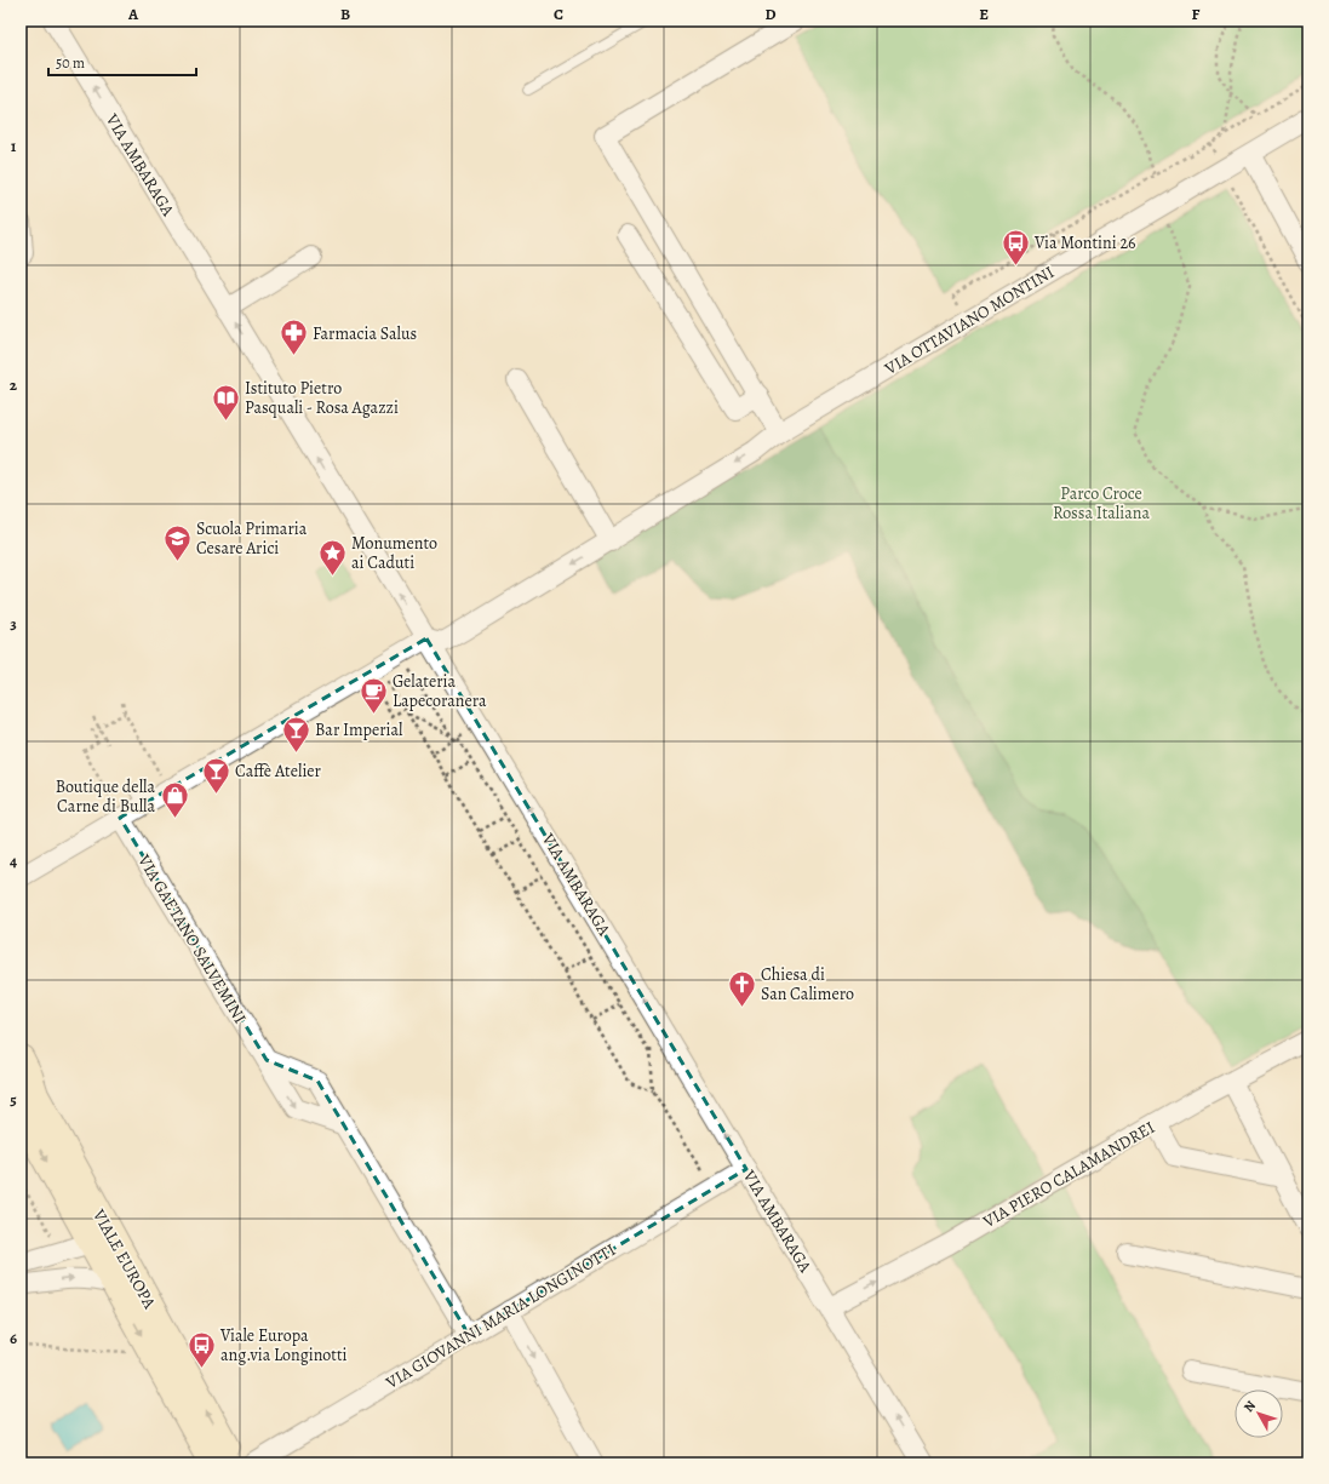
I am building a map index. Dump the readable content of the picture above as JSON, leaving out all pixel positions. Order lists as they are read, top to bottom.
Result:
{
  "streets": {
    "street": [
      "VIA AMBARAGA",
      "VIA OTTAVIANO MONTINI",
      "VIA GAETANO SALVEMINI",
      "VIA PIERO CALAMANDREI",
      "VIALE EUROPA",
      "VIA GIOVANNI MARIA LONGINOTTI"
    ]
  },
  "crossings": [
    ["VIA AMBARAGA", "VIA OTTAVIANO MONTINI"],
    ["VIA AMBARAGA", "VIA PIERO CALAMANDREI"],
    ["VIA AMBARAGA", "VIA GIOVANNI MARIA LONGINOTTI"]
  ],
  "one_way": ["VIA AMBARAGA", "VIA OTTAVIANO MONTINI", "VIA PIERO CALAMANDREI"],
  "parks": ["Parco Croce Rossa Italiana"],
  "places": {
    "bus stop": ["Via Montini 26", "Viale Europa ang.via Longinotti"],
    "pharmacy": ["Farmacia Salus"],
    "library": ["Istituto Pietro Pasquali - Rosa Agazzi"],
    "school or university": ["Scuola Primaria Cesare Arici"],
    "place": ["Monumento ai Caduti"],
    "cafe": ["Gelateria Lapecoranera"],
    "bar": ["Bar Imperial", "Caffè Atelier"],
    "shop": ["Boutique della Carne di Bulla"],
    "church": ["Chiesa di San Calimero"]
  },
  "scale_bar": "50 m",
  "north": "top left",
  "grid": {
    "columns": [
      "A",
      "B",
      "C",
      "D",
      "E",
      "F"
    ],
    "rows": [
      "1",
      "2",
      "3",
      "4",
      "5",
      "6"
    ]
  }
}
